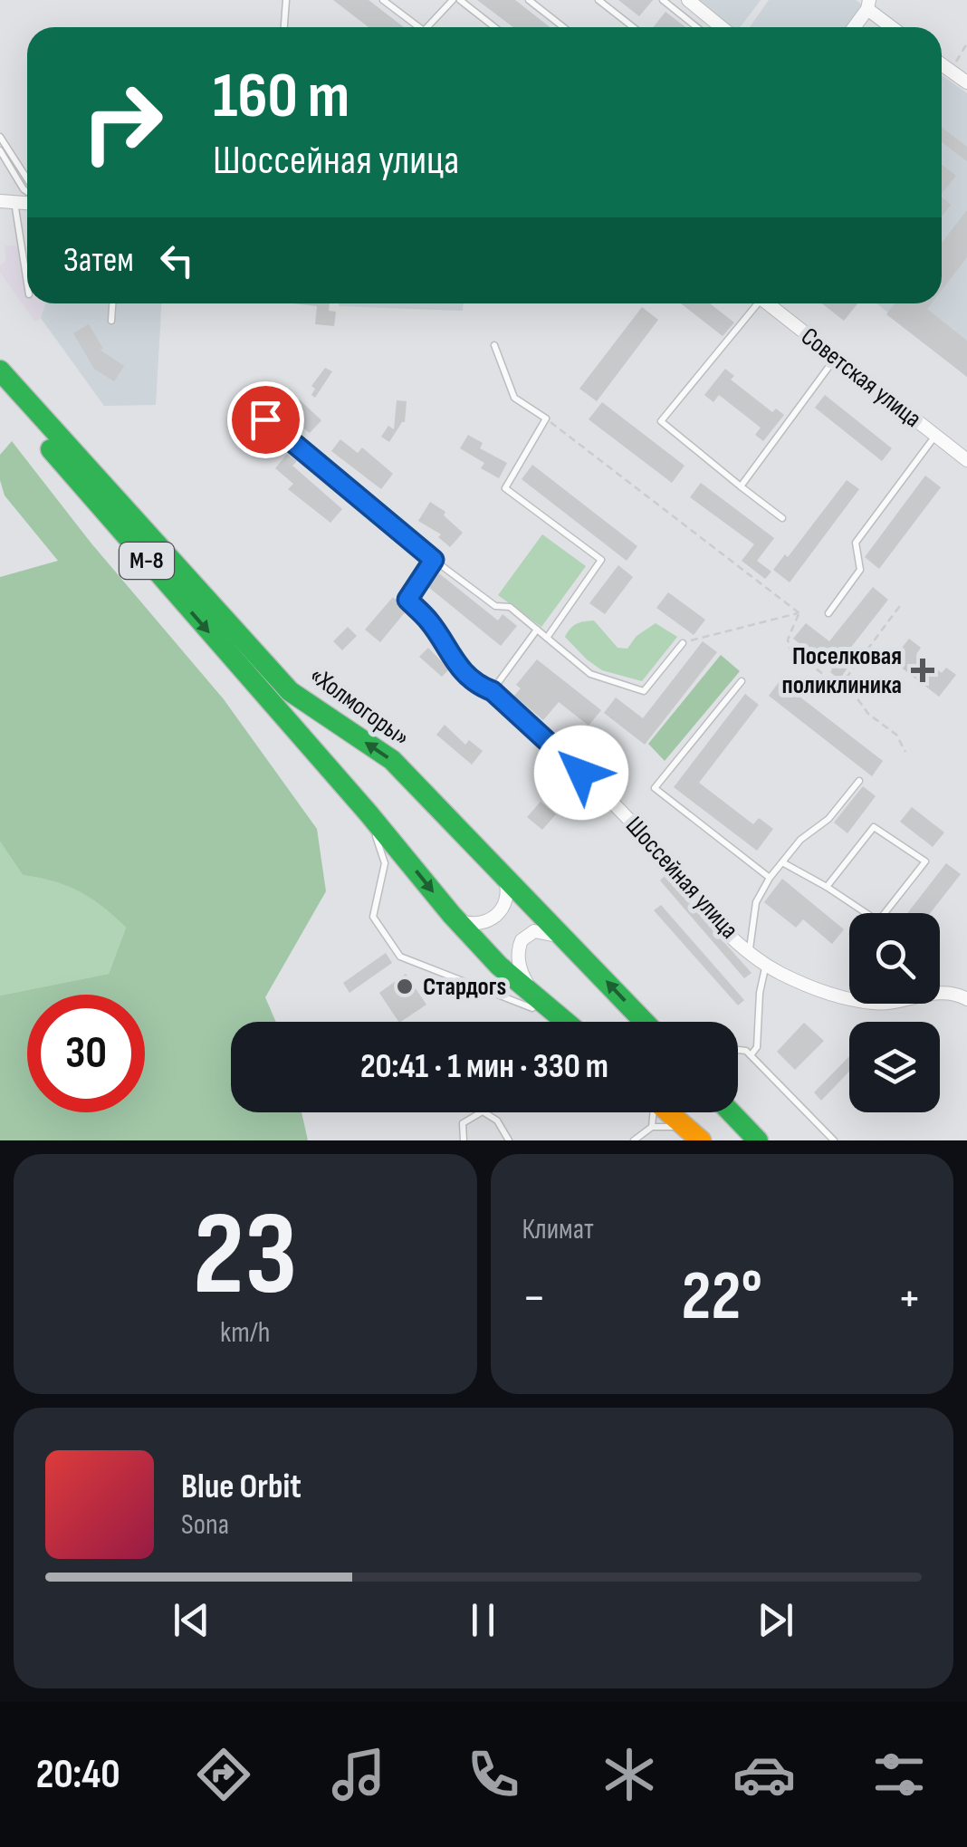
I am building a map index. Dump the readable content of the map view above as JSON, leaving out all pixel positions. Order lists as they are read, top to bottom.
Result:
{
  "streets": {
    "highway": ["М-8", "«Холмогоры»"],
    "street": ["Советская улица", "Шоссейная улица"]
  },
  "crossings": [
    ["М-8", "«Холмогоры»"]
  ],
  "places": {
    "health": ["Поселковая поликлиника"],
    "other": ["Стардогs"]
  },
  "page": {
    "turn": ["160 m", "Шоссейная улица"],
    "then": "Затем",
    "limit": "30",
    "trip": "20:41 · 1 мин · 330 m",
    "tile": [
      ["23", "km/h"],
      "Климат"
    ],
    "heat": ["−", "22°", "+"],
    "song": ["Blue Orbit", "Sona"],
    "tabs": "20:40"
  }
}
